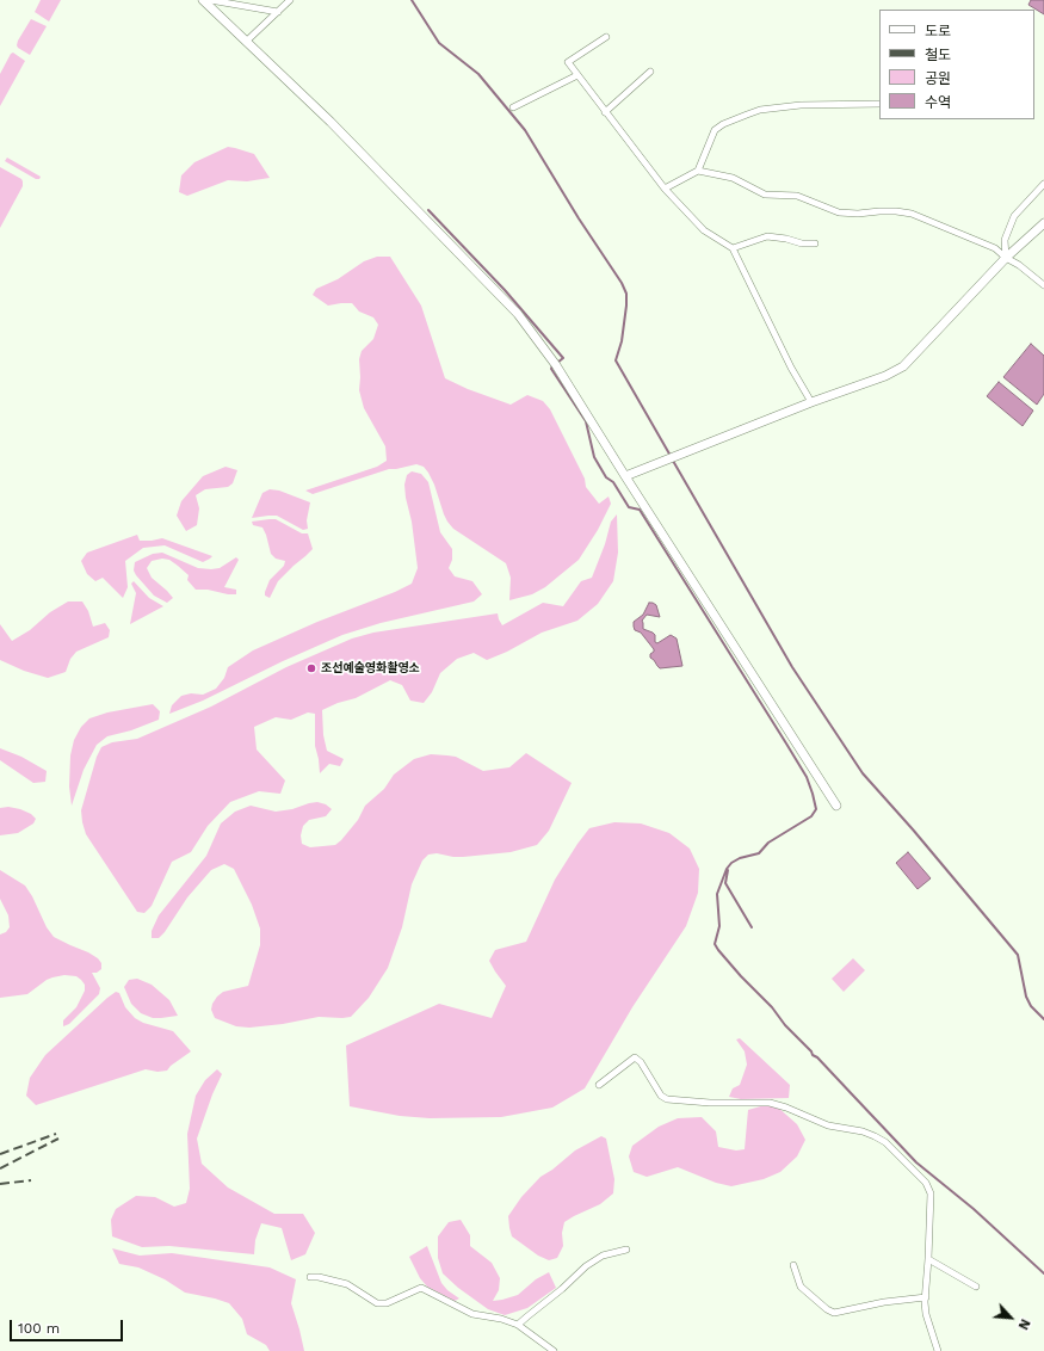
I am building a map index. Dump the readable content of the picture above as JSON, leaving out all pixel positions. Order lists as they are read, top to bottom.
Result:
{
  "places": ["조선예술영화촬영소"],
  "legend": [
    "도로",
    "철도",
    "공원",
    "수역"
  ],
  "scale_bar": "100 m",
  "north": "bottom right"
}
